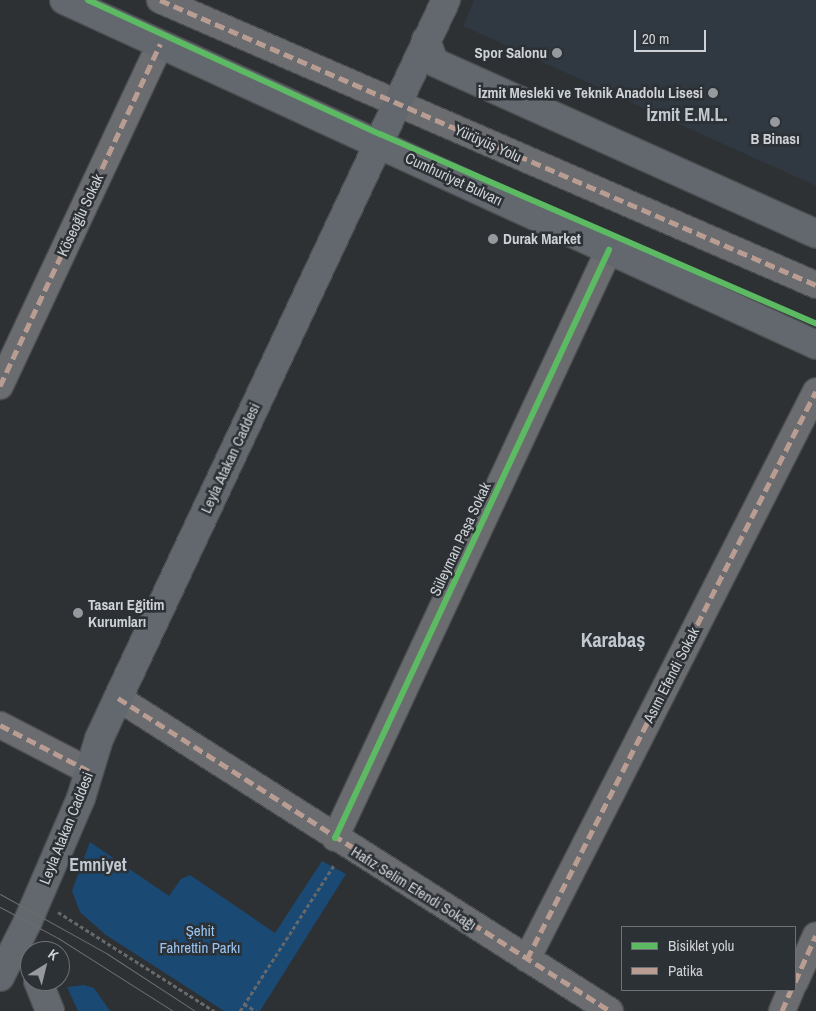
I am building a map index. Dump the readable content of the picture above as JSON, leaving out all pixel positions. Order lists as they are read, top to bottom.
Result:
{
  "streets": {
    "main road": ["Cumhuriyet Bulvarı", "Leyla Atakan Caddesi"],
    "street": [
      "Yürüyüş Yolu",
      "Köseoğlu Sokak",
      "Süleyman Paşa Sokak",
      "Asım Efendi Sokak",
      "Hafız Selim Efendi Sokağı"
    ]
  },
  "crossings": [
    ["Yürüyüş Yolu", "Leyla Atakan Caddesi"],
    ["Cumhuriyet Bulvarı", "Köseoğlu Sokak"],
    ["Cumhuriyet Bulvarı", "Leyla Atakan Caddesi"],
    ["Cumhuriyet Bulvarı", "Süleyman Paşa Sokak"],
    ["Leyla Atakan Caddesi", "Hafız Selim Efendi Sokağı"],
    ["Süleyman Paşa Sokak", "Hafız Selim Efendi Sokağı"],
    ["Asım Efendi Sokak", "Hafız Selim Efendi Sokağı"]
  ],
  "districts": ["İzmit E.M.L.", "Karabaş", "Emniyet"],
  "parks": ["Şehit Fahrettin Parkı"],
  "places": [
    "Spor Salonu",
    "İzmit Mesleki ve Teknik Anadolu Lisesi",
    "B Binası",
    "Durak Market",
    "Tasarı Eğitim Kurumları"
  ],
  "legend": ["Bisiklet yolu", "Patika"],
  "scale_bar": "20 m",
  "north": "top right"
}
